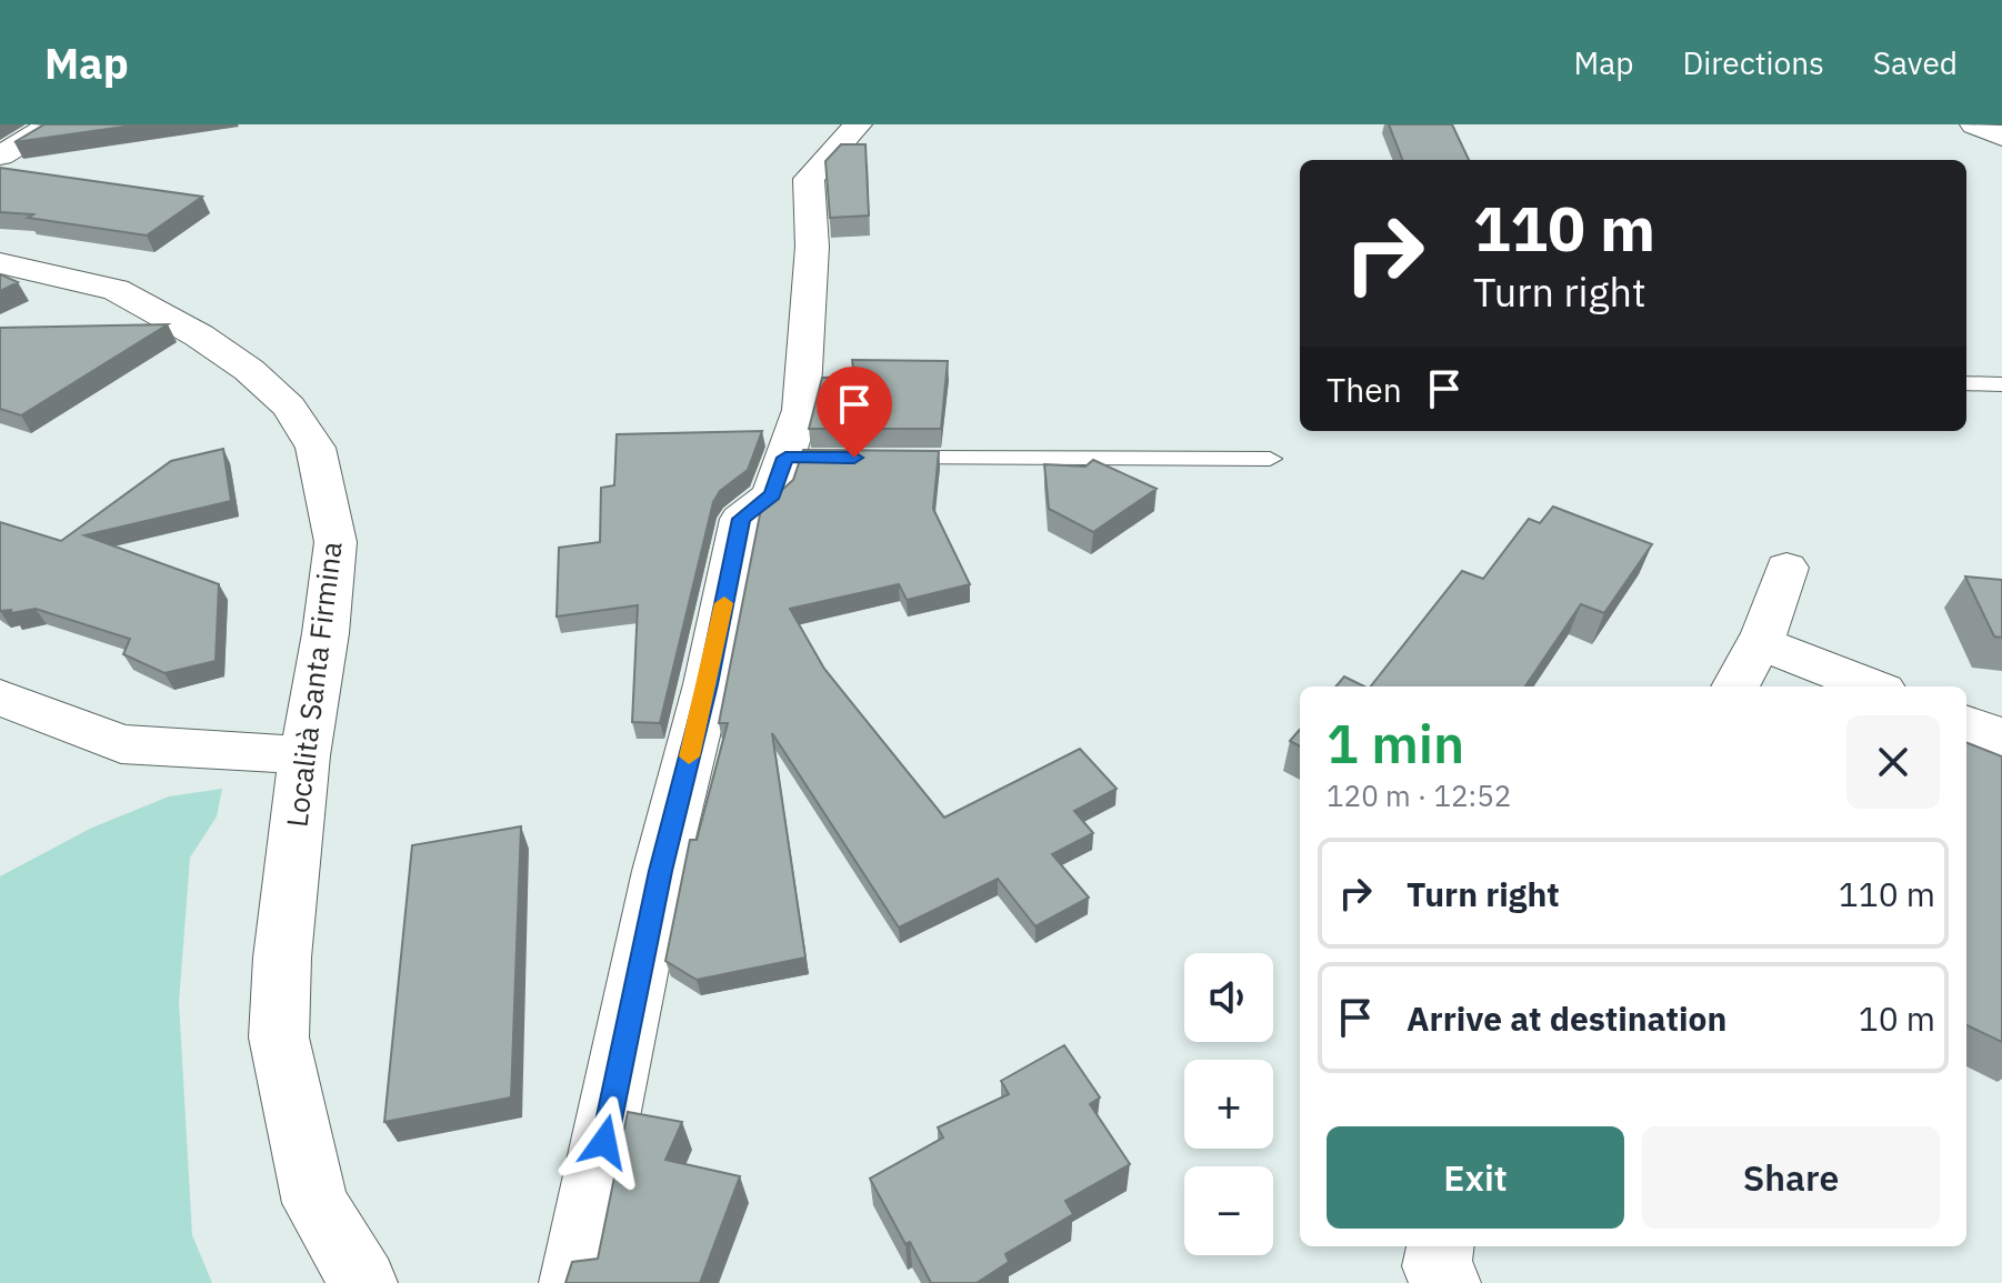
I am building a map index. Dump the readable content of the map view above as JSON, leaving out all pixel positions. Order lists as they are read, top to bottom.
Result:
{
  "streets": {
    "street": ["Località Santa Firmina"]
  },
  "page": {
    "header": "Map",
    "nav": ["Map", "Directions", "Saved"],
    "turn": ["110 m", "Turn right"],
    "then": "Then",
    "heading": ["1 min", "120 m · 12:52"],
    "list": [
      {
        "name": "Turn right",
        "value": "110 m"
      },
      {
        "name": "Arrive at destination",
        "value": "10 m"
      }
    ],
    "map_buttons": ["+", "−"],
    "buttons": ["Exit", "Share"]
  }
}
